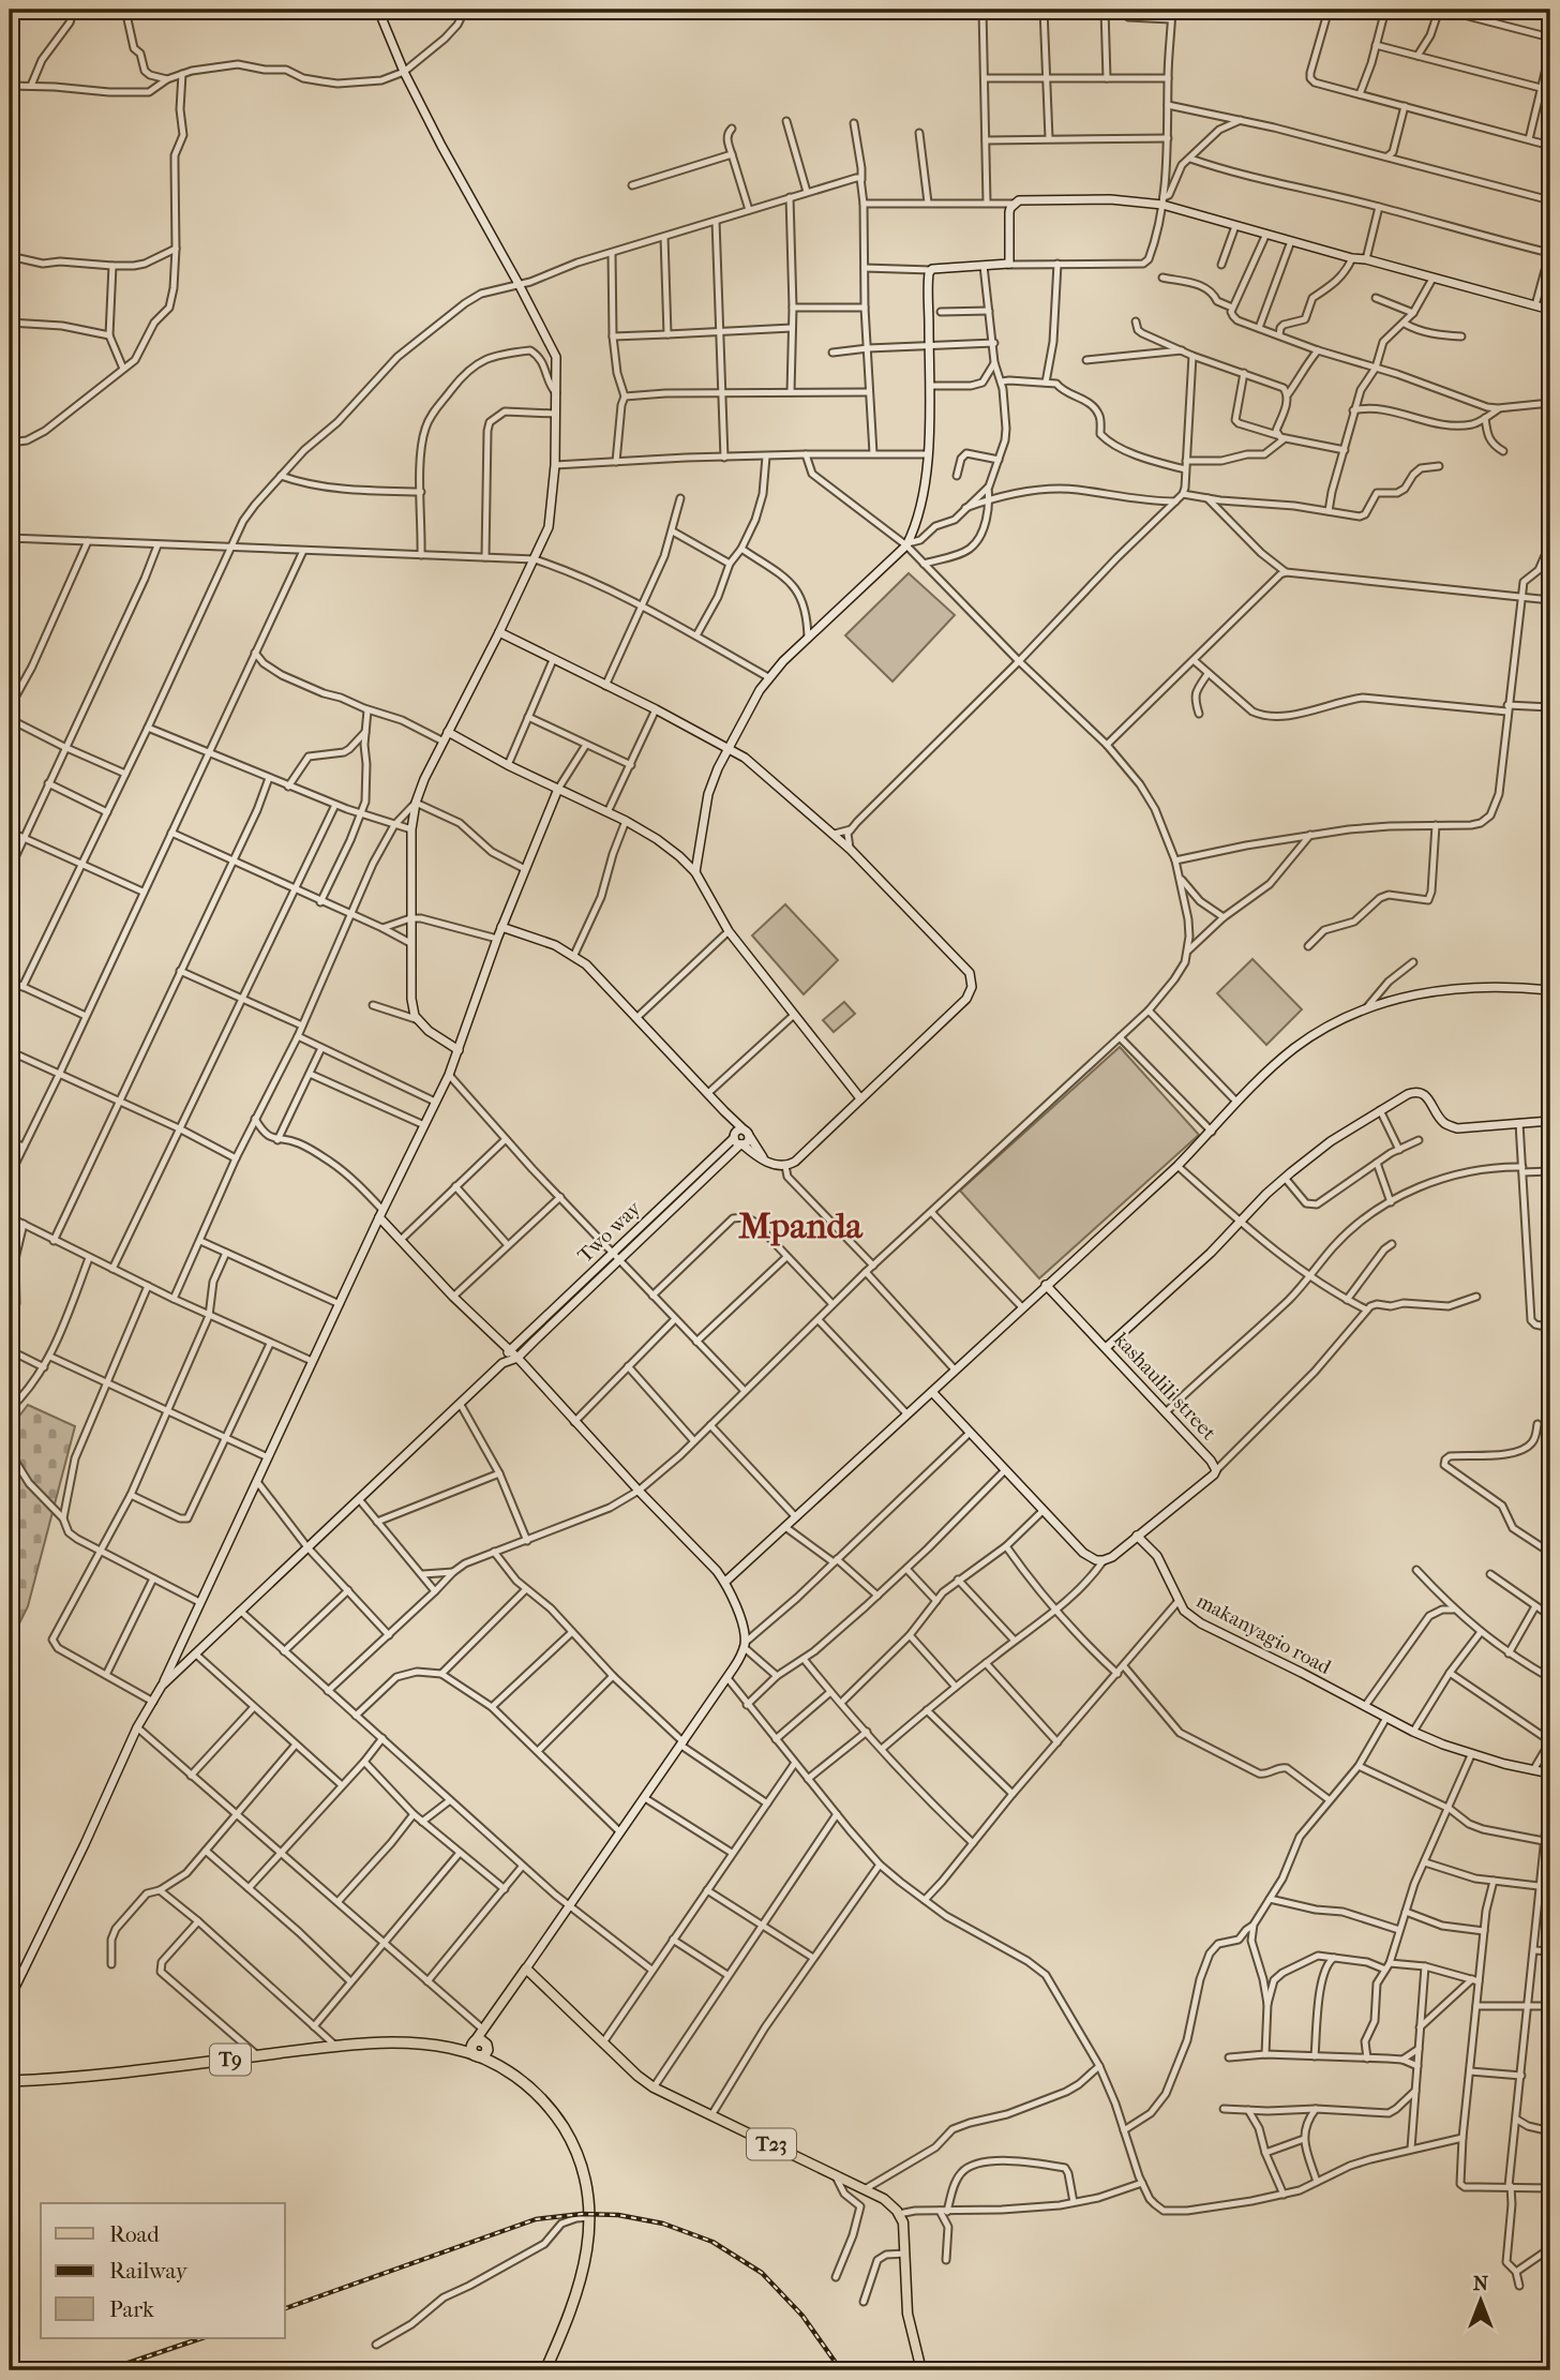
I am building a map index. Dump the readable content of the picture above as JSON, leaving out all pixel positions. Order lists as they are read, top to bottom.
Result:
{
  "streets": {
    "highway": ["T9"],
    "main road": ["T23"],
    "street": ["Two way", "kashaulili street", "makanyagio road"]
  },
  "crossings": [
    ["kashaulili street", "makanyagio road"]
  ],
  "districts": ["Mpanda"],
  "legend": ["Road", "Railway", "Park"],
  "north": "top"
}
